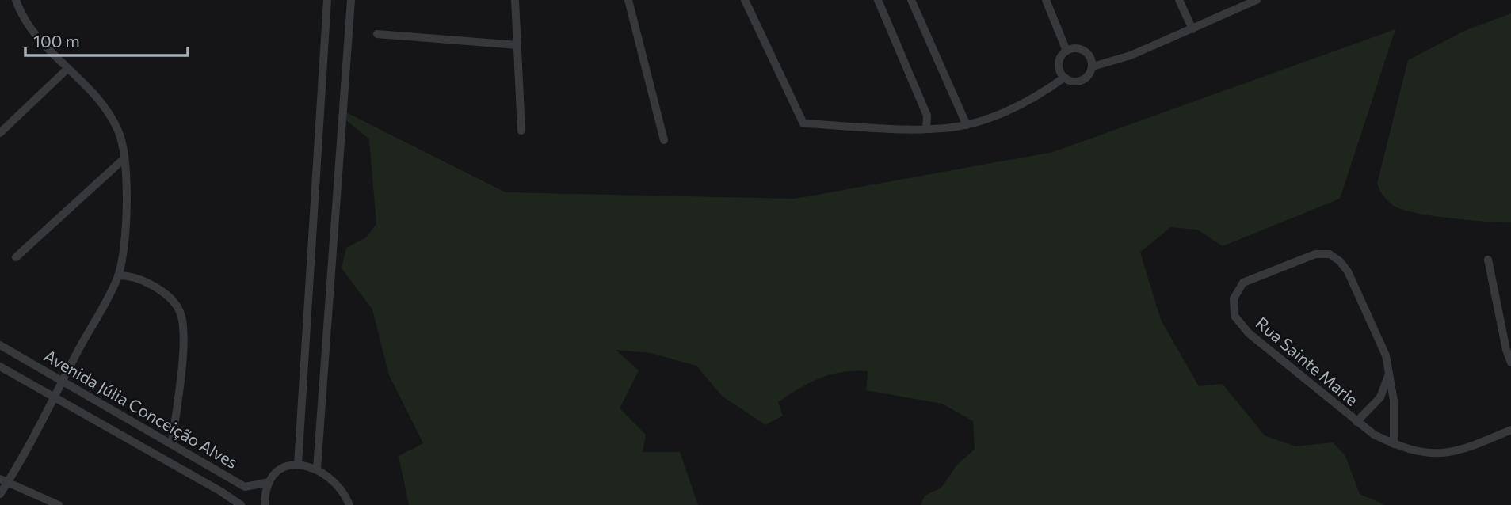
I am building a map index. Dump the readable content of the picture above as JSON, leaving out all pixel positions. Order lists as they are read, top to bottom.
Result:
{
  "streets": {
    "street": ["Rua Sainte Marie", "Avenida Júlia Conceição Alves"]
  },
  "scale_bar": "100 m"
}
